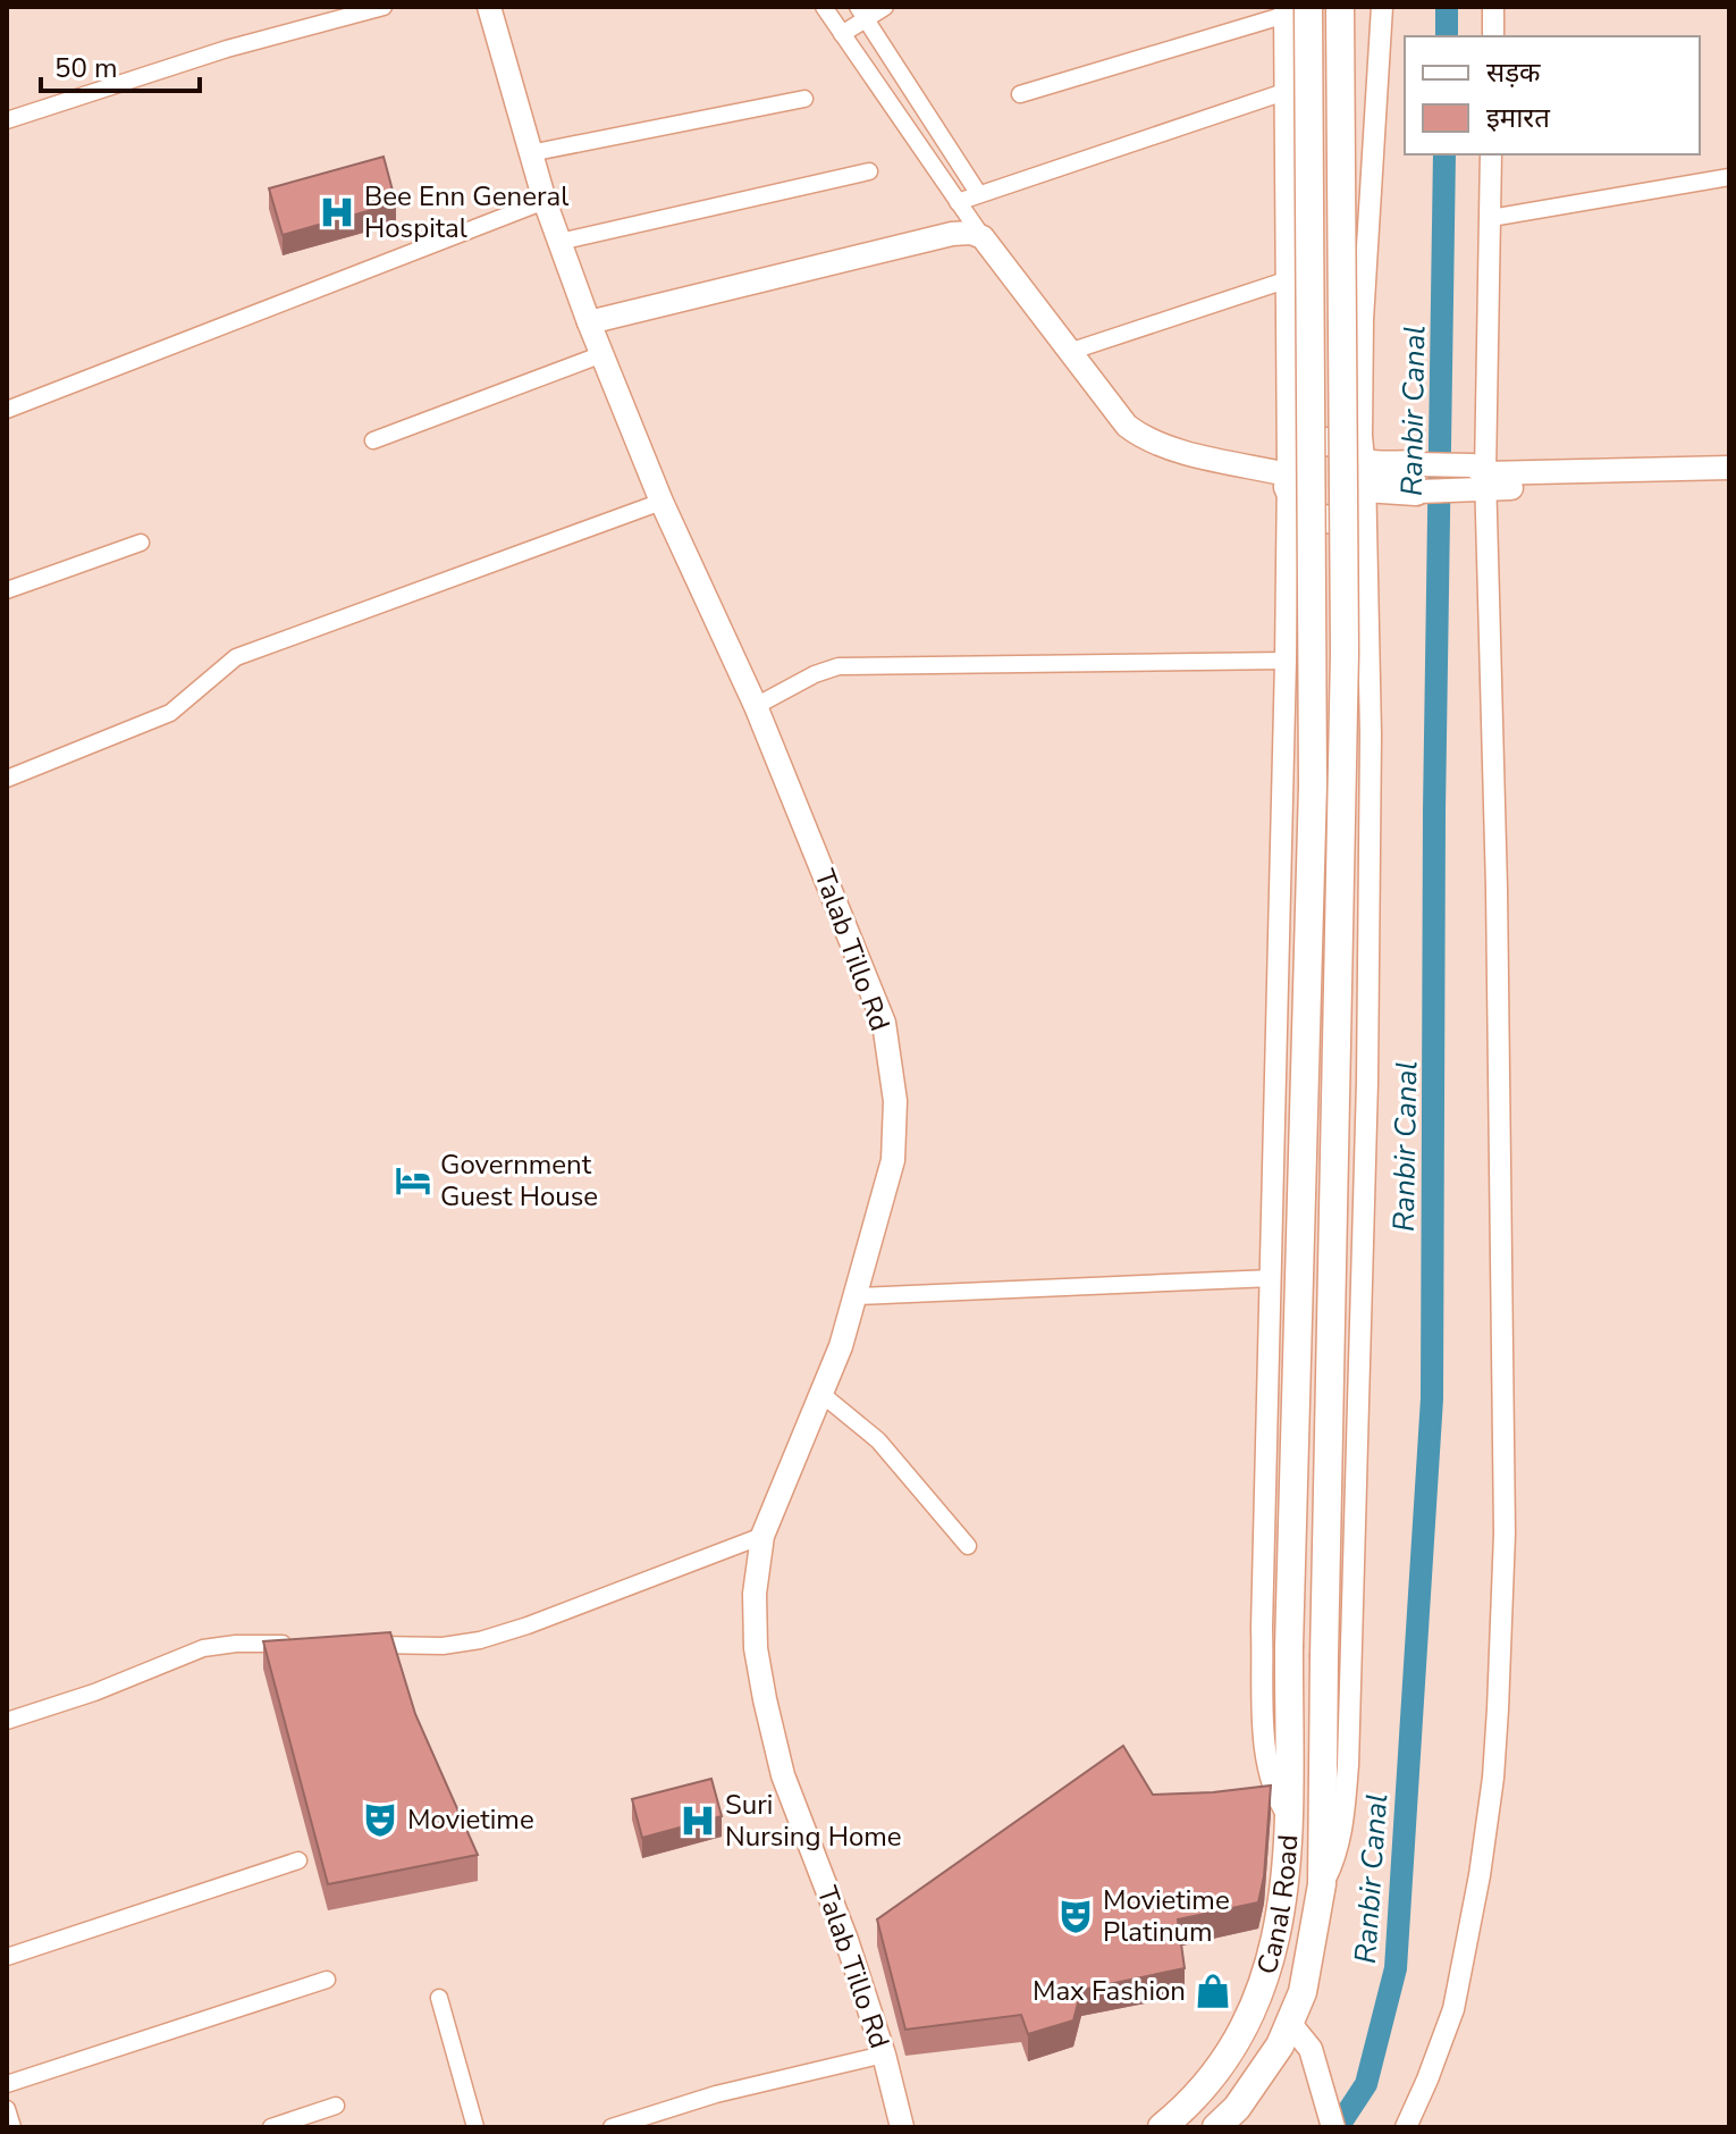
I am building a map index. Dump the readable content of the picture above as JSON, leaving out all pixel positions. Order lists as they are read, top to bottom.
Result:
{
  "streets": {
    "highway": ["Canal Road"],
    "main road": ["Talab Tillo Rd"]
  },
  "water": ["Ranbir Canal"],
  "places": {
    "hospital": ["Bee Enn General Hospital", "Suri Nursing Home"],
    "hotel": ["Government Guest House"],
    "theatre": ["Movietime", "Movietime Platinum"],
    "shop": ["Max Fashion"]
  },
  "legend": ["सड़क", "इमारत"],
  "scale_bar": "50 m"
}
